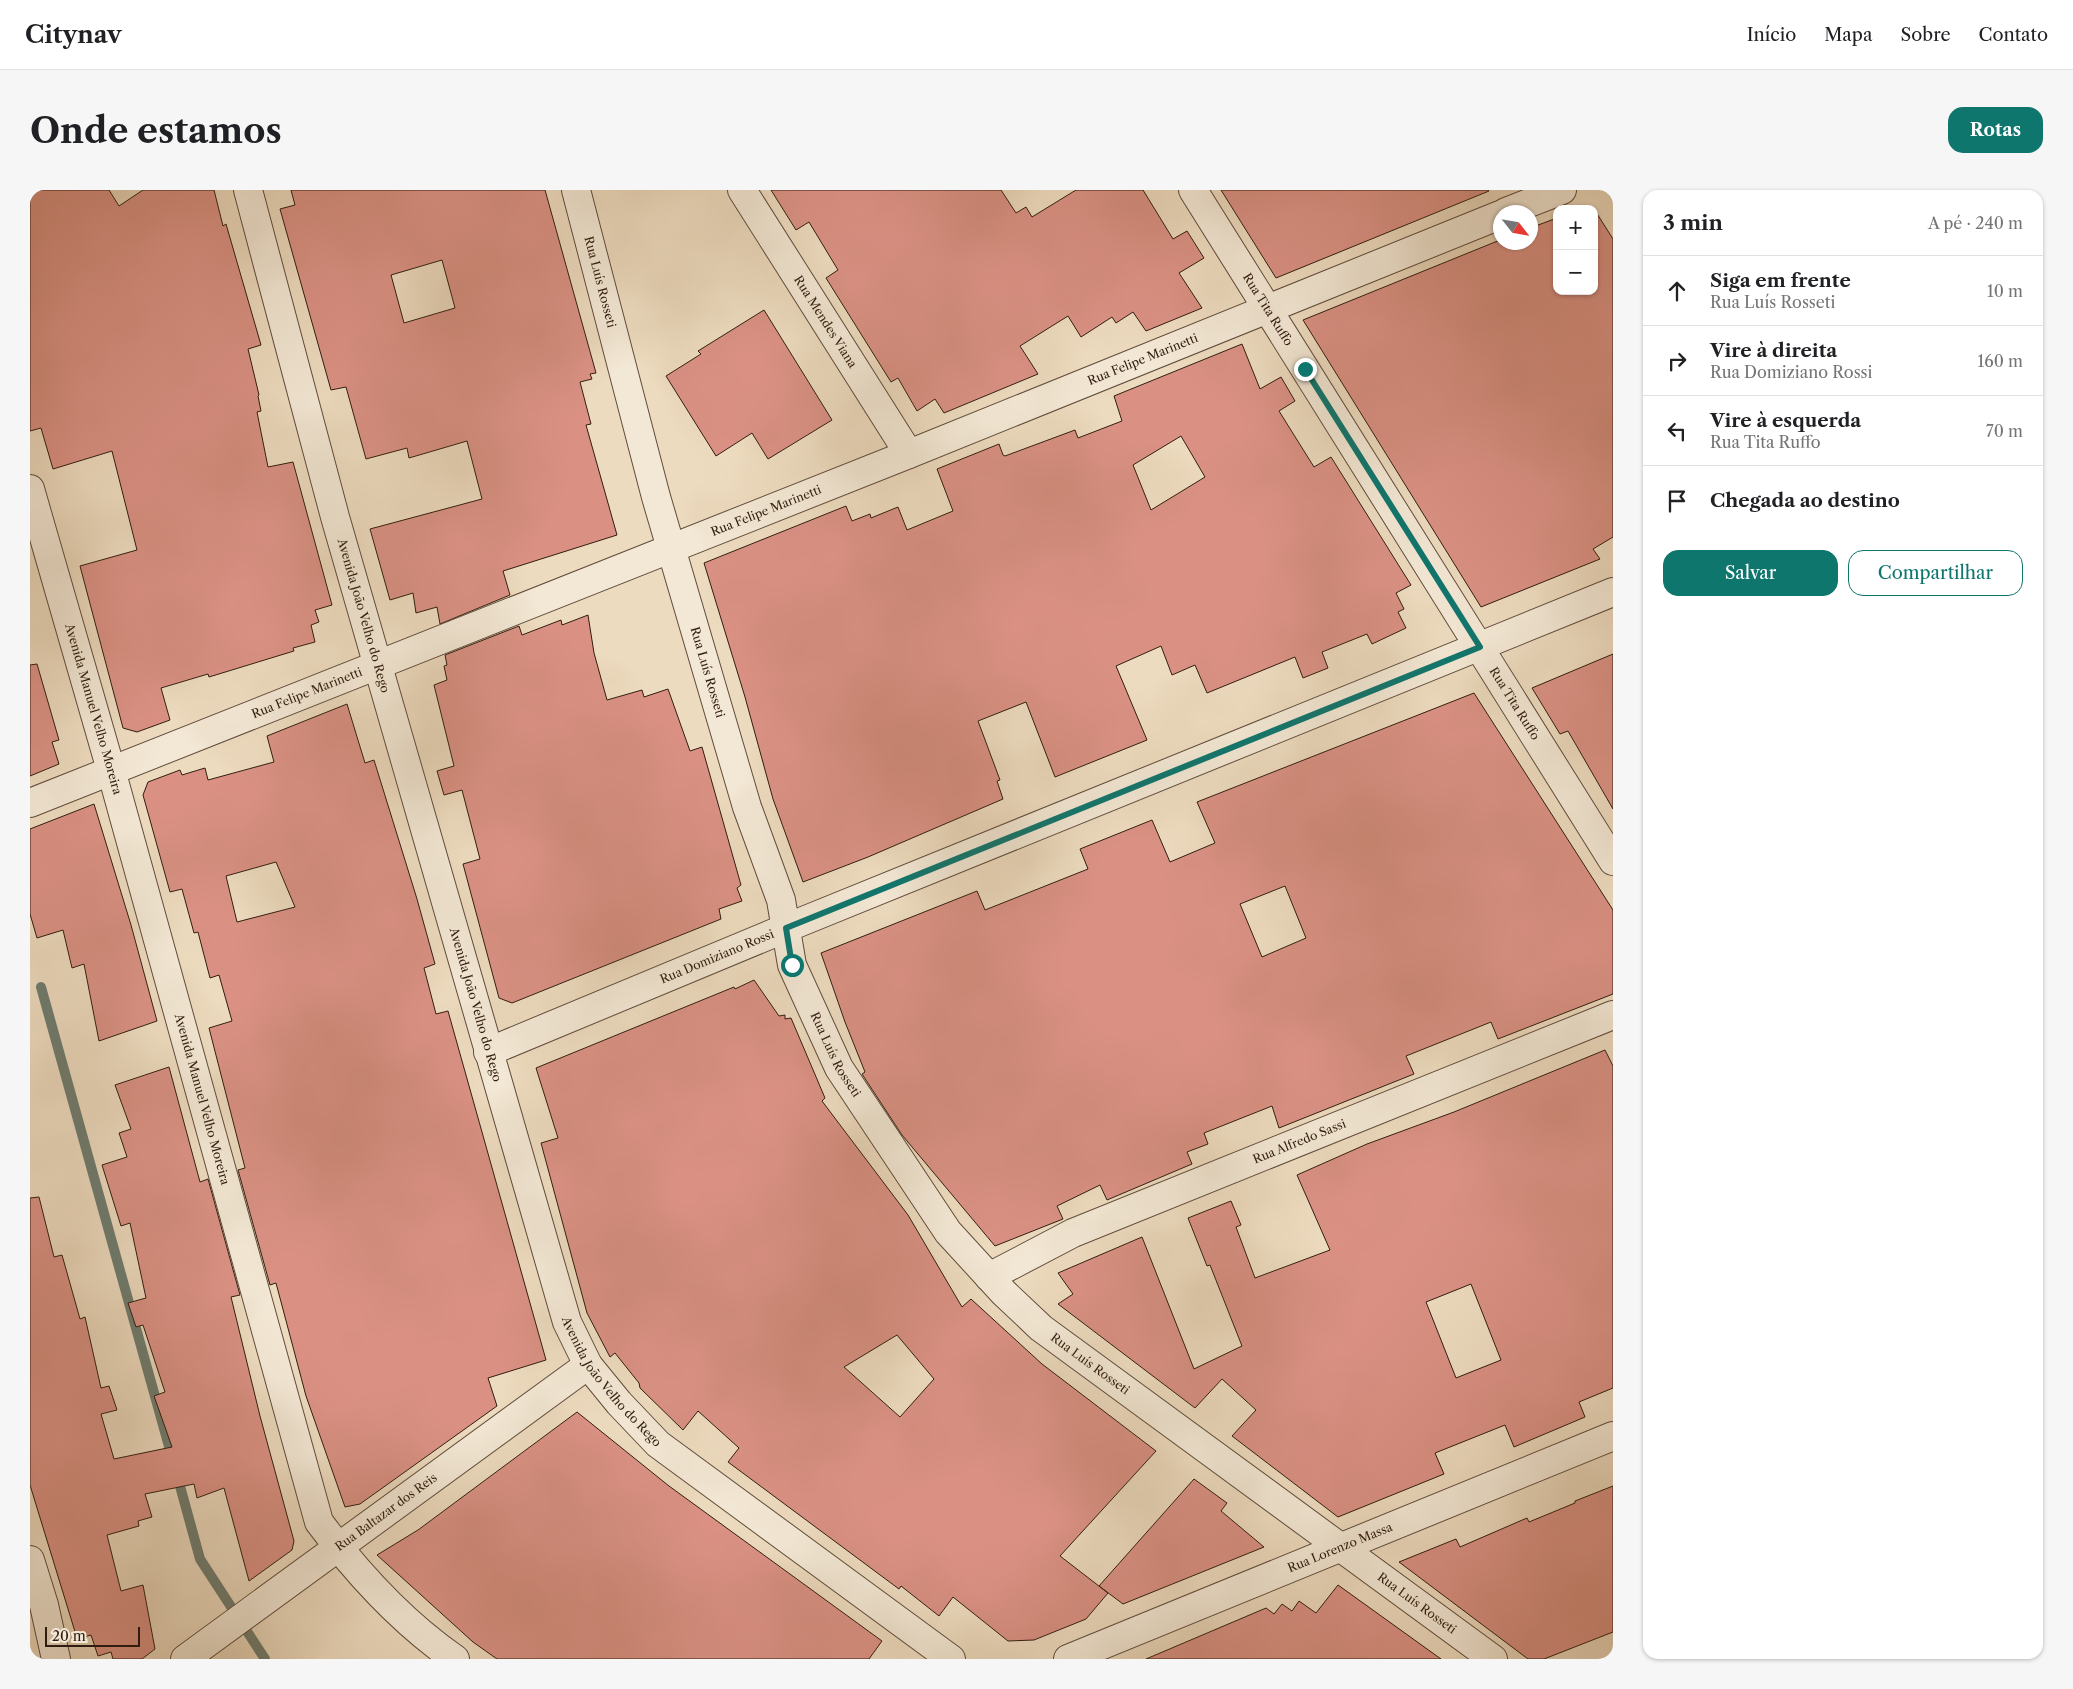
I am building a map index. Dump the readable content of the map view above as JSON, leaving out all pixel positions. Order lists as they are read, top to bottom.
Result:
{
  "streets": {
    "street": [
      "Rua Luís Rosseti",
      "Rua Tita Ruffo",
      "Rua Mendes Viana",
      "Rua Felipe Marinetti",
      "Avenida João Velho do Rego",
      "Avenida Manuel Velho Moreira",
      "Rua Domiziano Rossi",
      "Rua Alfredo Sassi",
      "Rua Baltazar dos Reis",
      "Rua Lorenzo Massa"
    ]
  },
  "crossings": [
    ["Rua Luís Rosseti", "Rua Felipe Marinetti"],
    ["Rua Luís Rosseti", "Rua Domiziano Rossi"],
    ["Rua Luís Rosseti", "Rua Alfredo Sassi"],
    ["Rua Luís Rosseti", "Rua Lorenzo Massa"],
    ["Rua Tita Ruffo", "Rua Felipe Marinetti"],
    ["Rua Tita Ruffo", "Rua Domiziano Rossi"],
    ["Rua Mendes Viana", "Rua Felipe Marinetti"],
    ["Rua Felipe Marinetti", "Avenida João Velho do Rego"],
    ["Rua Felipe Marinetti", "Avenida Manuel Velho Moreira"],
    ["Avenida João Velho do Rego", "Rua Domiziano Rossi"],
    ["Avenida João Velho do Rego", "Rua Baltazar dos Reis"],
    ["Avenida Manuel Velho Moreira", "Rua Baltazar dos Reis"]
  ],
  "scale_bar": "20 m",
  "north": "bottom right",
  "page": {
    "header": "Citynav",
    "nav": [
      "Início",
      "Mapa",
      "Sobre",
      "Contato"
    ],
    "buttons": [
      "Rotas",
      ["Salvar", "Compartilhar"]
    ],
    "title": "Onde estamos",
    "heading": ["3 min", "A pé · 240 m"],
    "map_buttons": ["+", "−"],
    "list": [
      ["Siga em frente", "Rua Luís Rosseti", "10 m"],
      ["Vire à direita", "Rua Domiziano Rossi", "160 m"],
      ["Vire à esquerda", "Rua Tita Ruffo", "70 m"],
      "Chegada ao destino"
    ],
    "scale": "20 m"
  }
}
